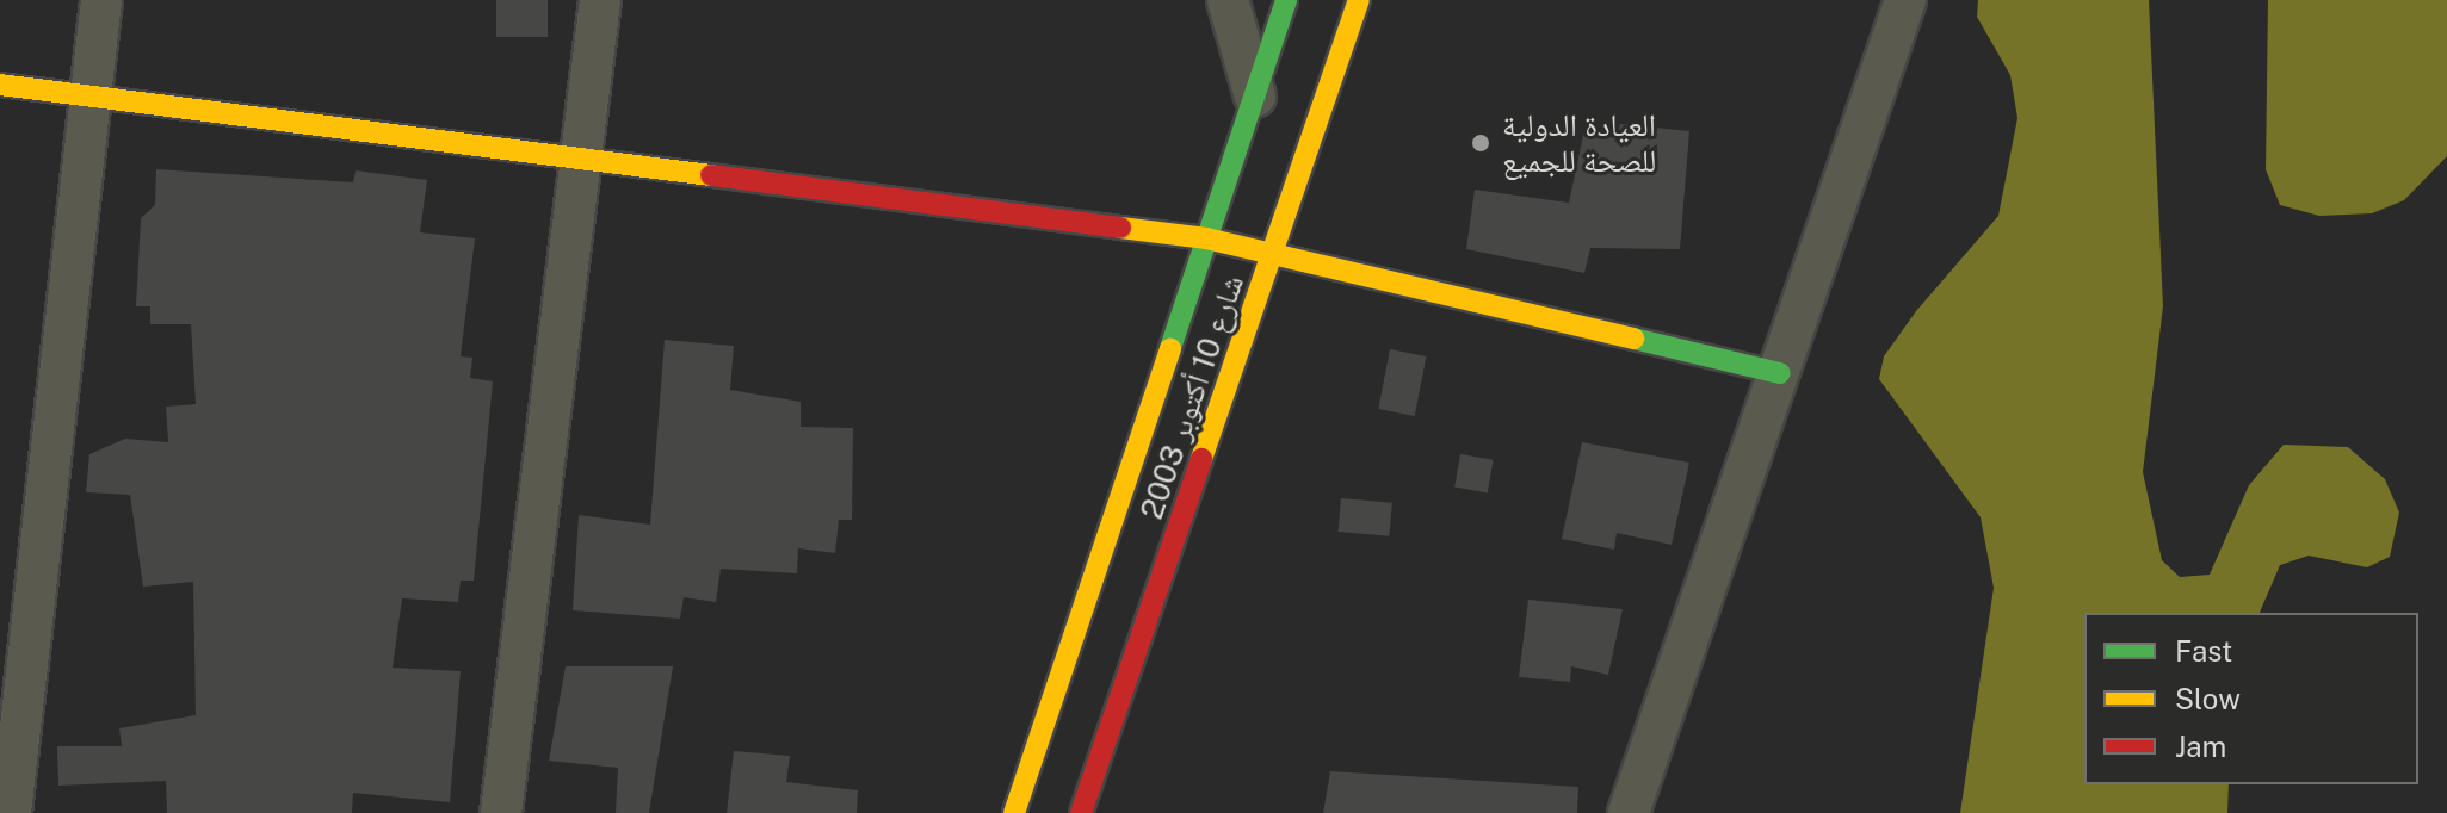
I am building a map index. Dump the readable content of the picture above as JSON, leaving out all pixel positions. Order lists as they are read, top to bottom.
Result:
{
  "streets": {
    "main road": ["شارع 10 أكتوبر 2003"]
  },
  "places": ["العيادة الدولية للصحة للجميع"],
  "legend": ["Fast", "Slow", "Jam"]
}
